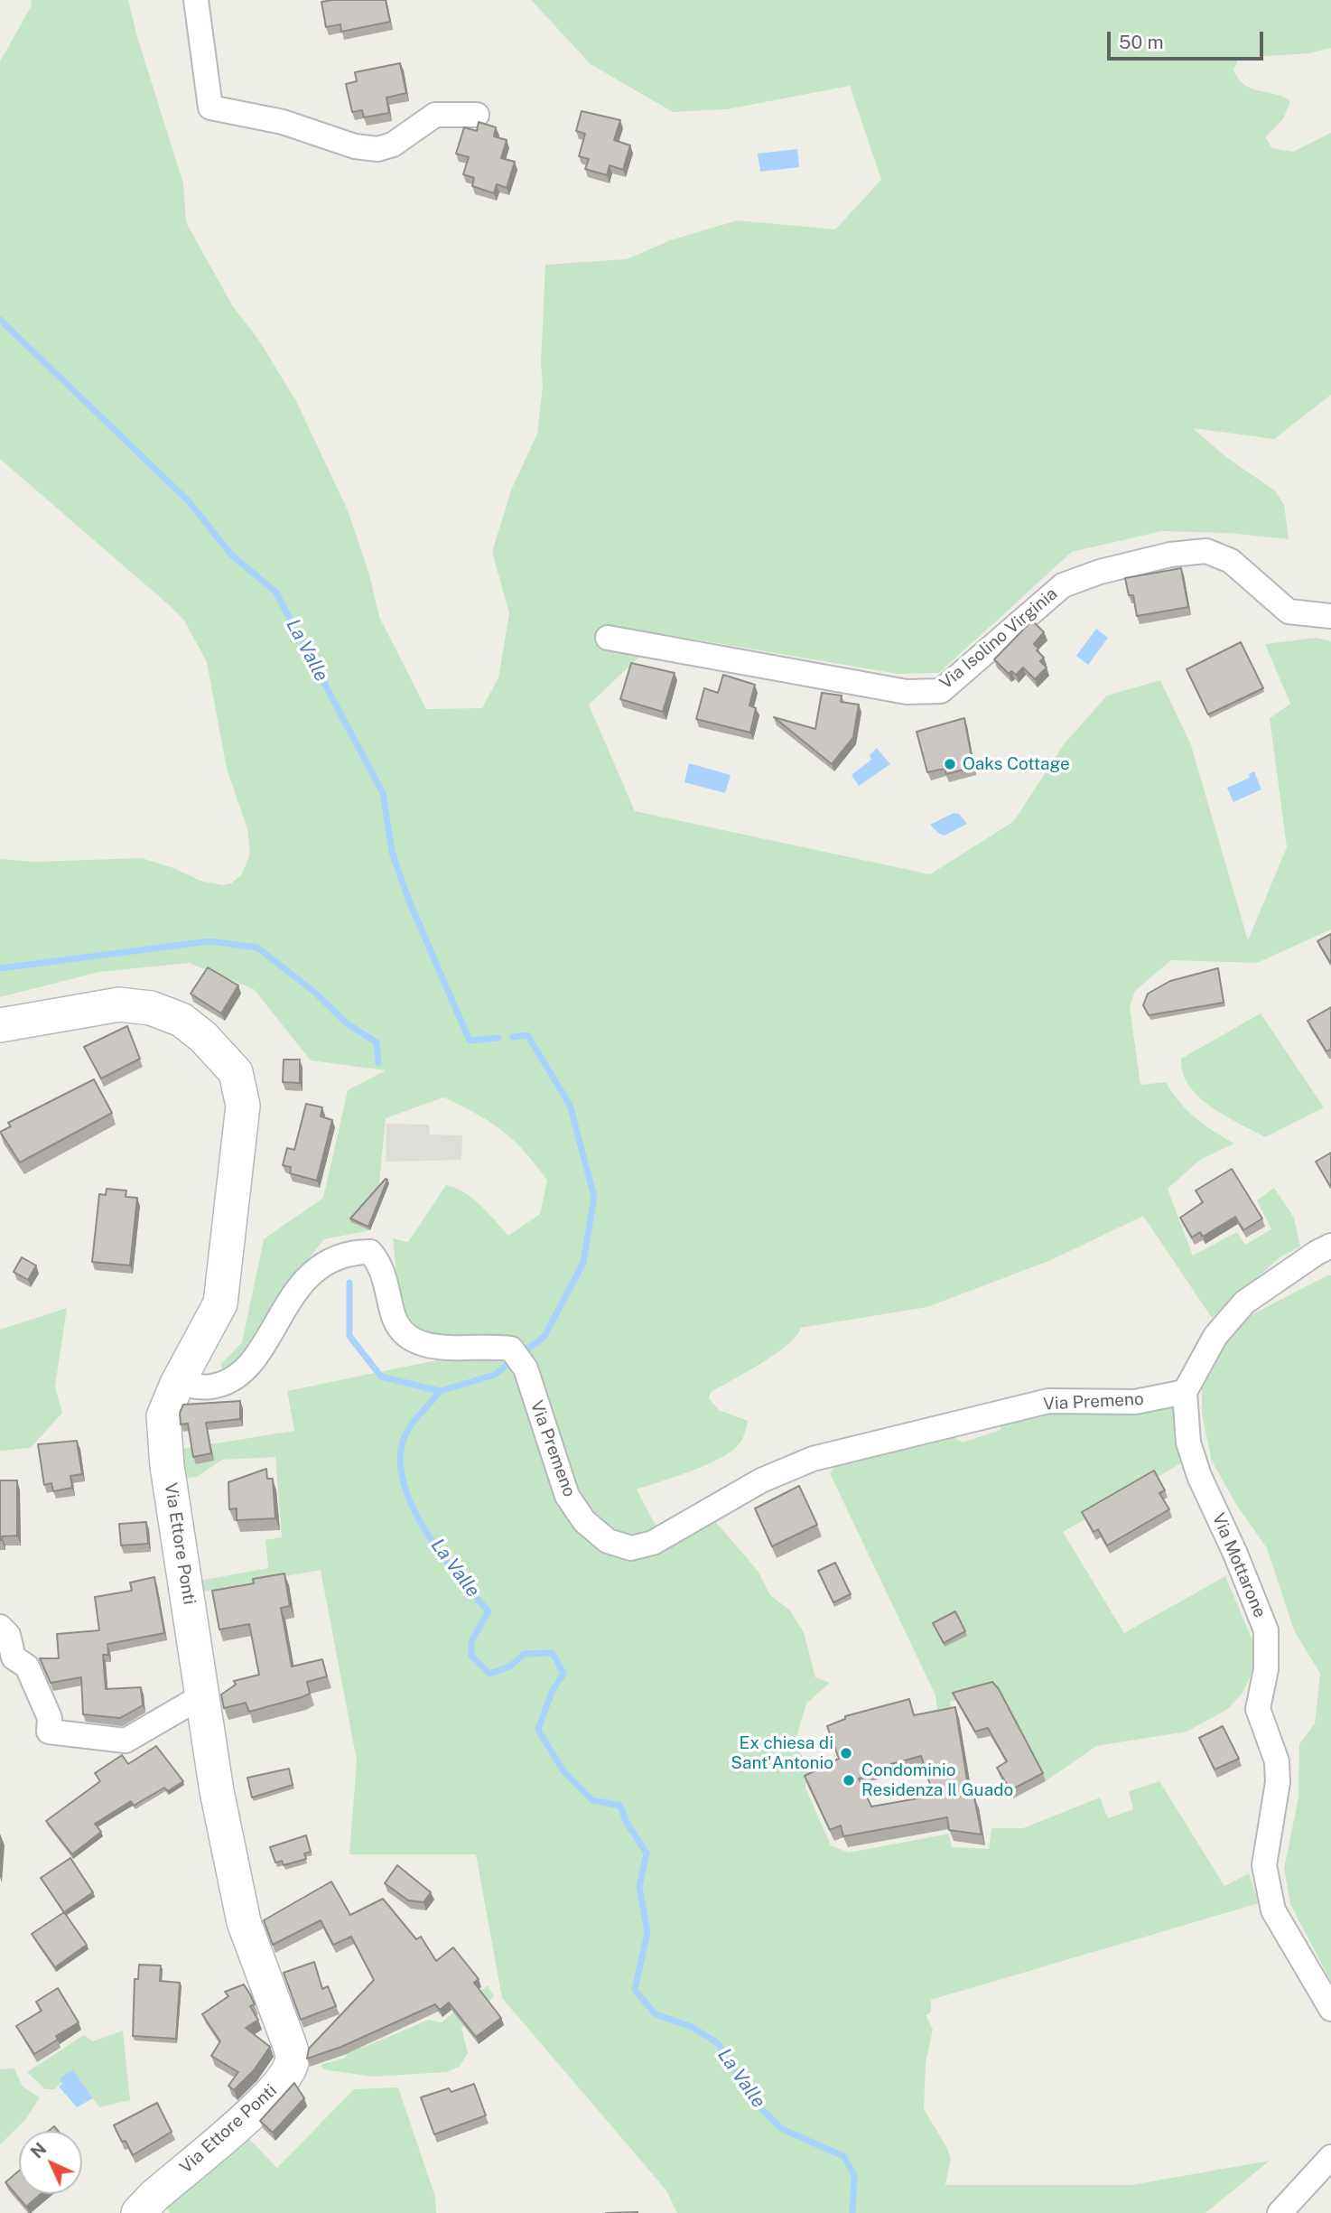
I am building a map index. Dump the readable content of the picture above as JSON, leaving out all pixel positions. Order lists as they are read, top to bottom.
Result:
{
  "streets": {
    "street": [
      "Via Isolino Virginia",
      "Via Premeno",
      "Via Ettore Ponti",
      "Via Mottarone"
    ]
  },
  "crossings": [
    ["Via Premeno", "Via Ettore Ponti"],
    ["Via Premeno", "Via Mottarone"]
  ],
  "water": ["La Valle"],
  "places": ["Oaks Cottage", "Ex chiesa di Sant'Antonio", "Condominio Residenza Il Guado"],
  "scale_bar": "50 m",
  "north": "top left"
}
